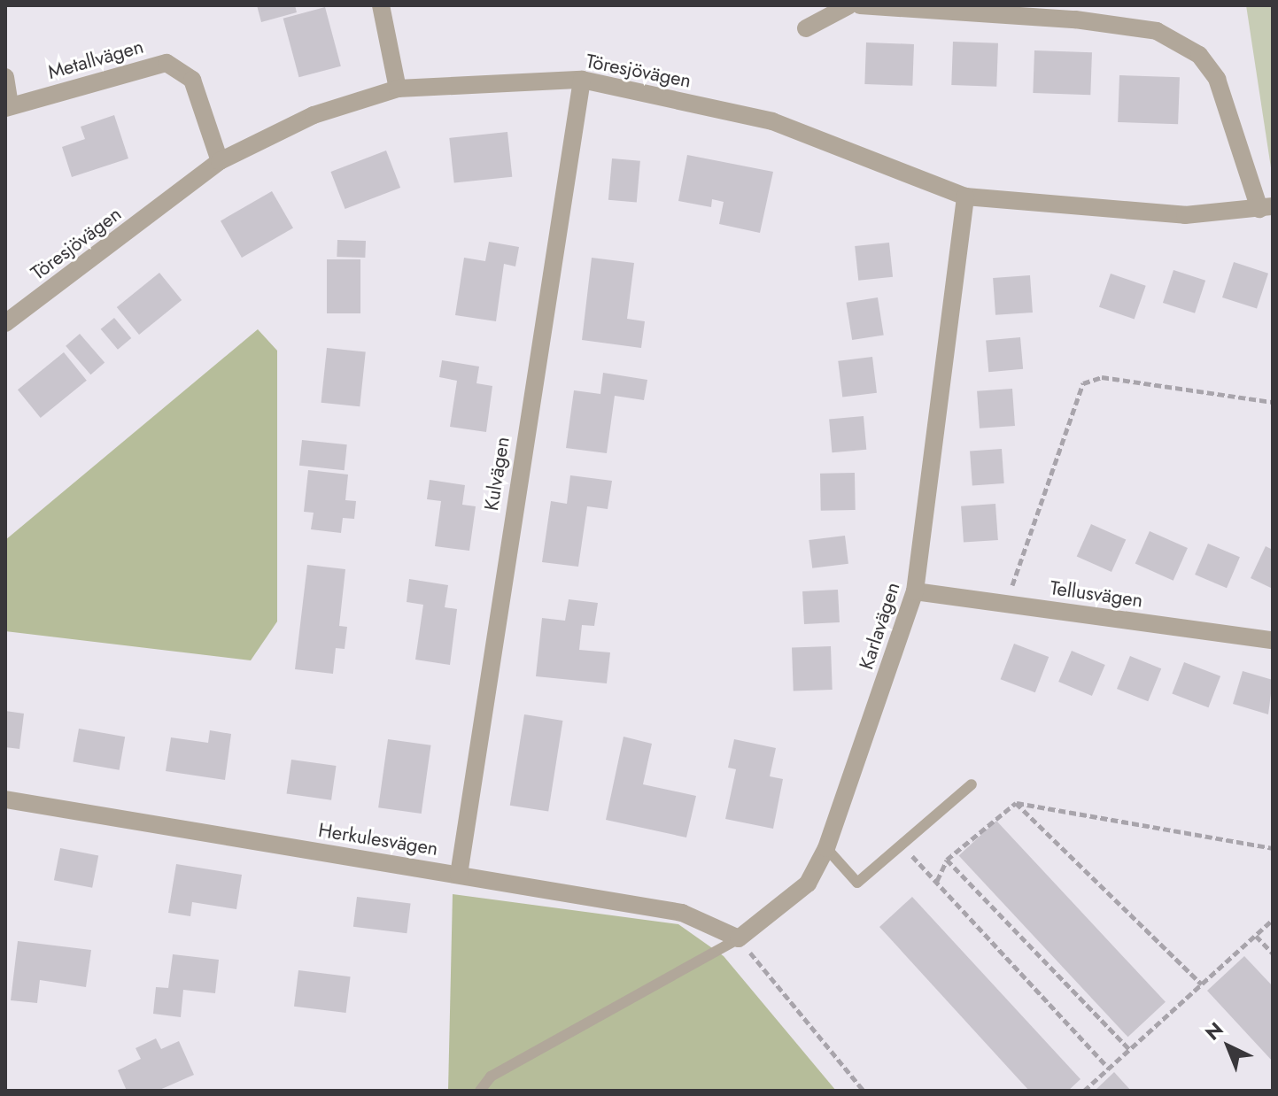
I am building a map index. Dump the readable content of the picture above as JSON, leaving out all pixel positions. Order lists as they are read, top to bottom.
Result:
{
  "streets": {
    "street": [
      "Metallvägen",
      "Töresjövägen",
      "Kulvägen",
      "Tellusvägen",
      "Karlavägen",
      "Herkulesvägen"
    ]
  },
  "crossings": [
    ["Metallvägen", "Töresjövägen"],
    ["Töresjövägen", "Kulvägen"],
    ["Töresjövägen", "Karlavägen"],
    ["Kulvägen", "Herkulesvägen"],
    ["Tellusvägen", "Karlavägen"],
    ["Karlavägen", "Herkulesvägen"]
  ],
  "north": "top left"
}
